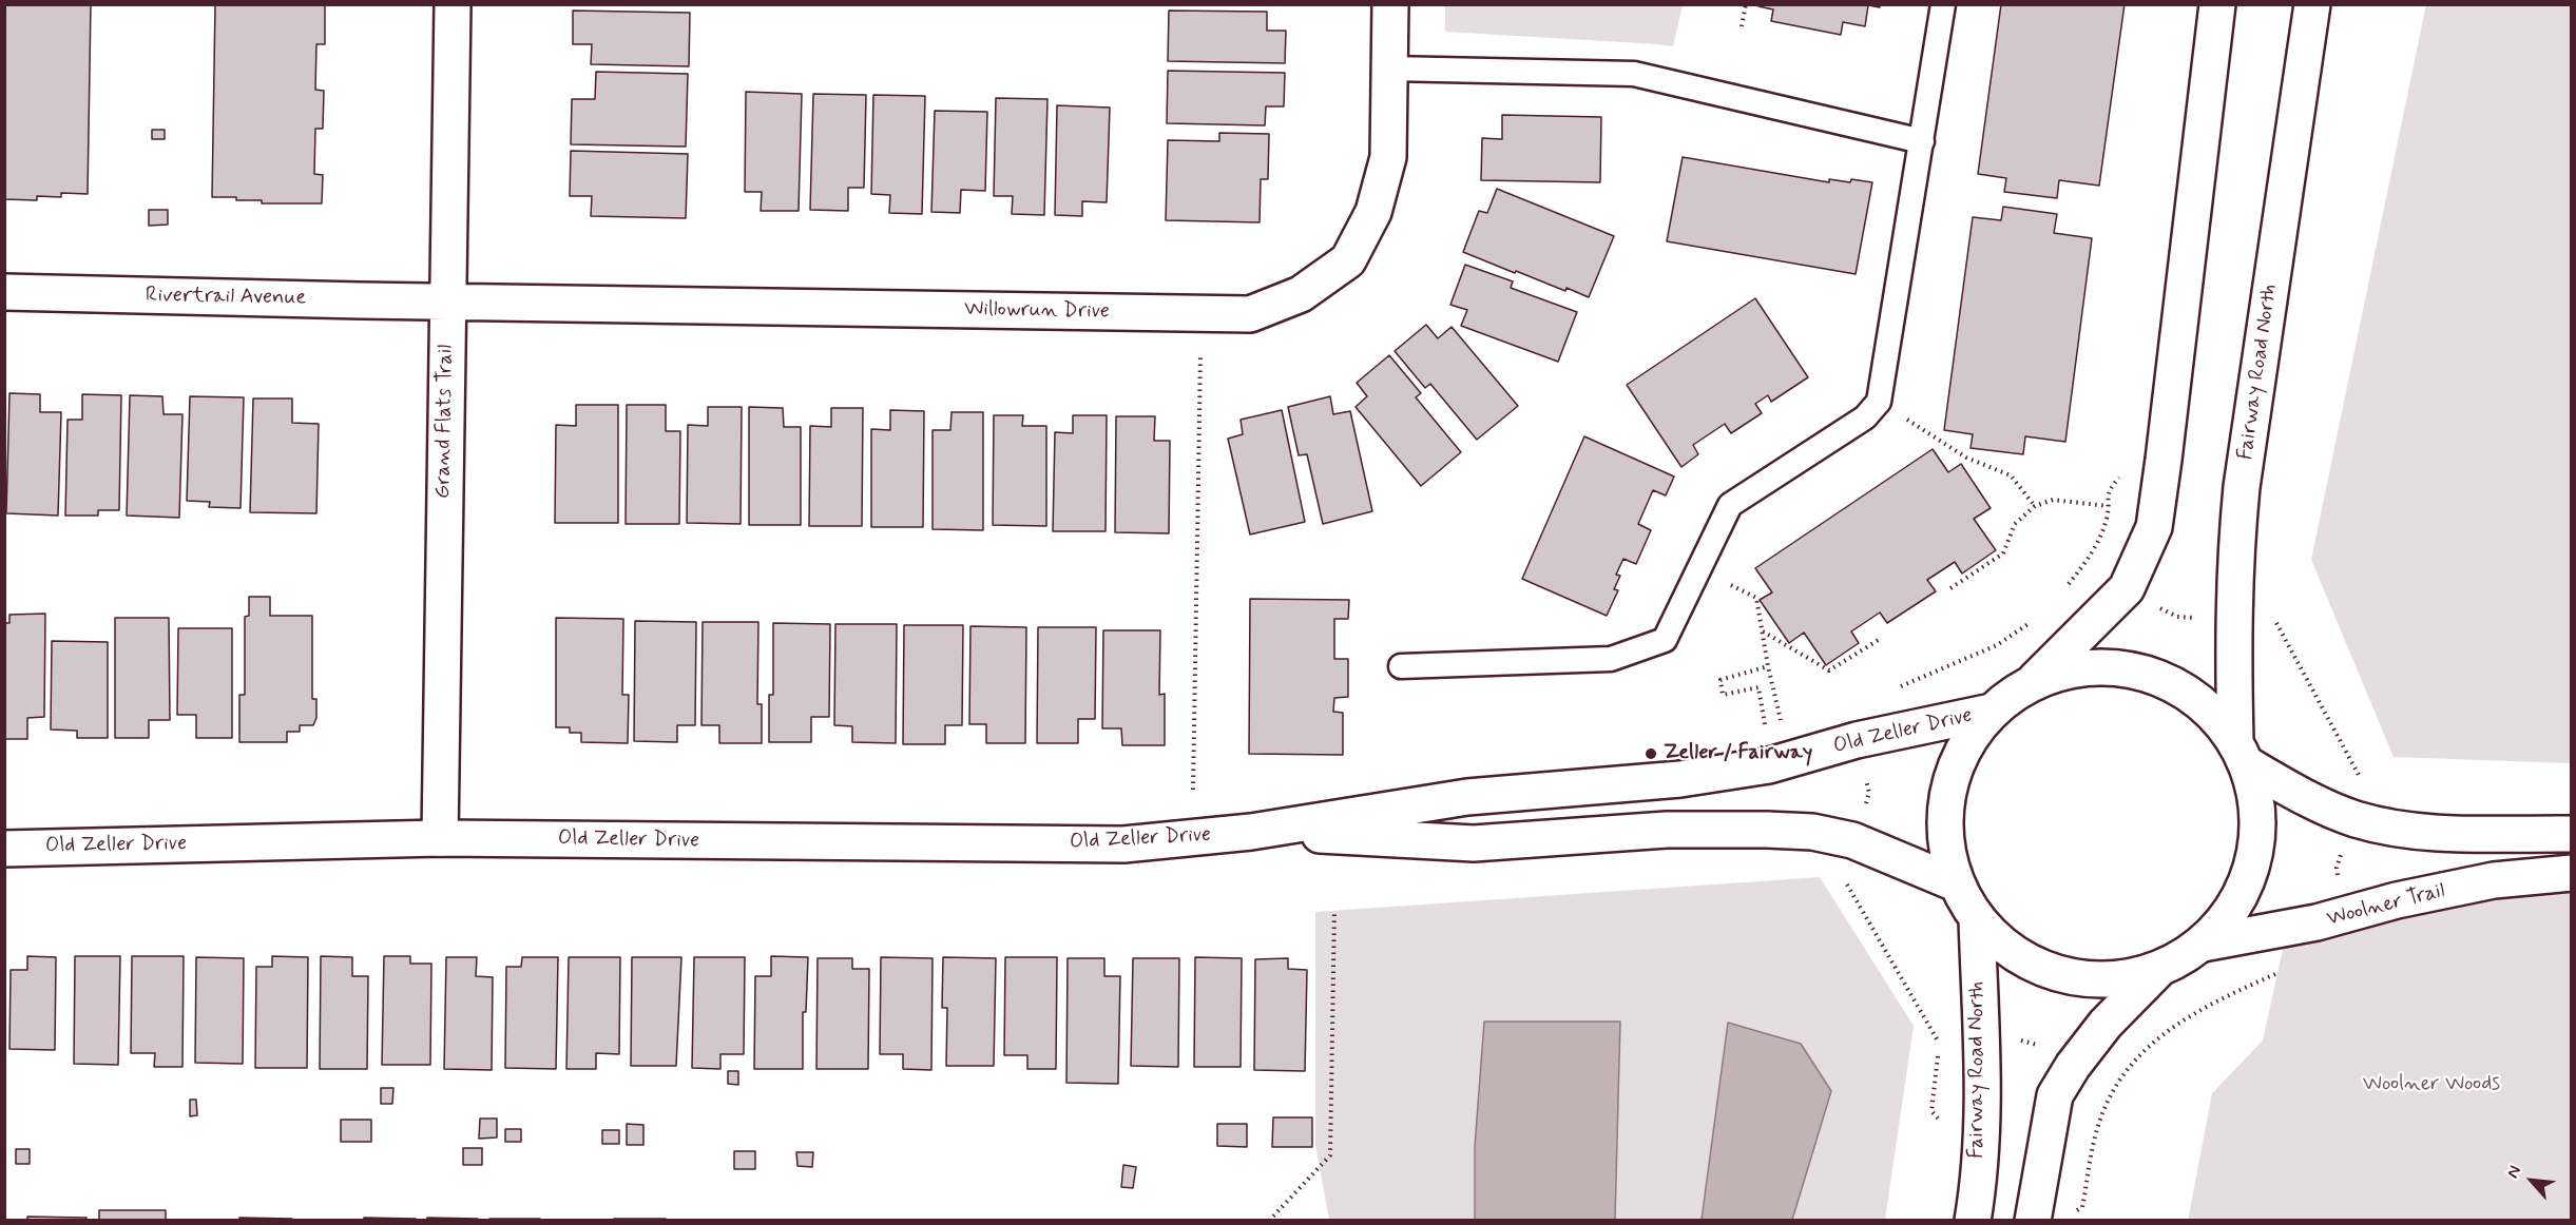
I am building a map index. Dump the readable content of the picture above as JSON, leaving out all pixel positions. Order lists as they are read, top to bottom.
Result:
{
  "streets": {
    "street": [
      "Rivertrail Avenue",
      "Willowrun Drive",
      "Fairway Road North",
      "Grand Flats Trail",
      "Old Zeller Drive",
      "Woolner Trail"
    ]
  },
  "crossings": [
    ["Rivertrail Avenue", "Willowrun Drive"],
    ["Rivertrail Avenue", "Grand Flats Trail"],
    ["Willowrun Drive", "Grand Flats Trail"],
    ["Grand Flats Trail", "Old Zeller Drive"]
  ],
  "parks": ["Woolner Woods"],
  "places": ["Zeller / Fairway"],
  "north": "top left"
}
